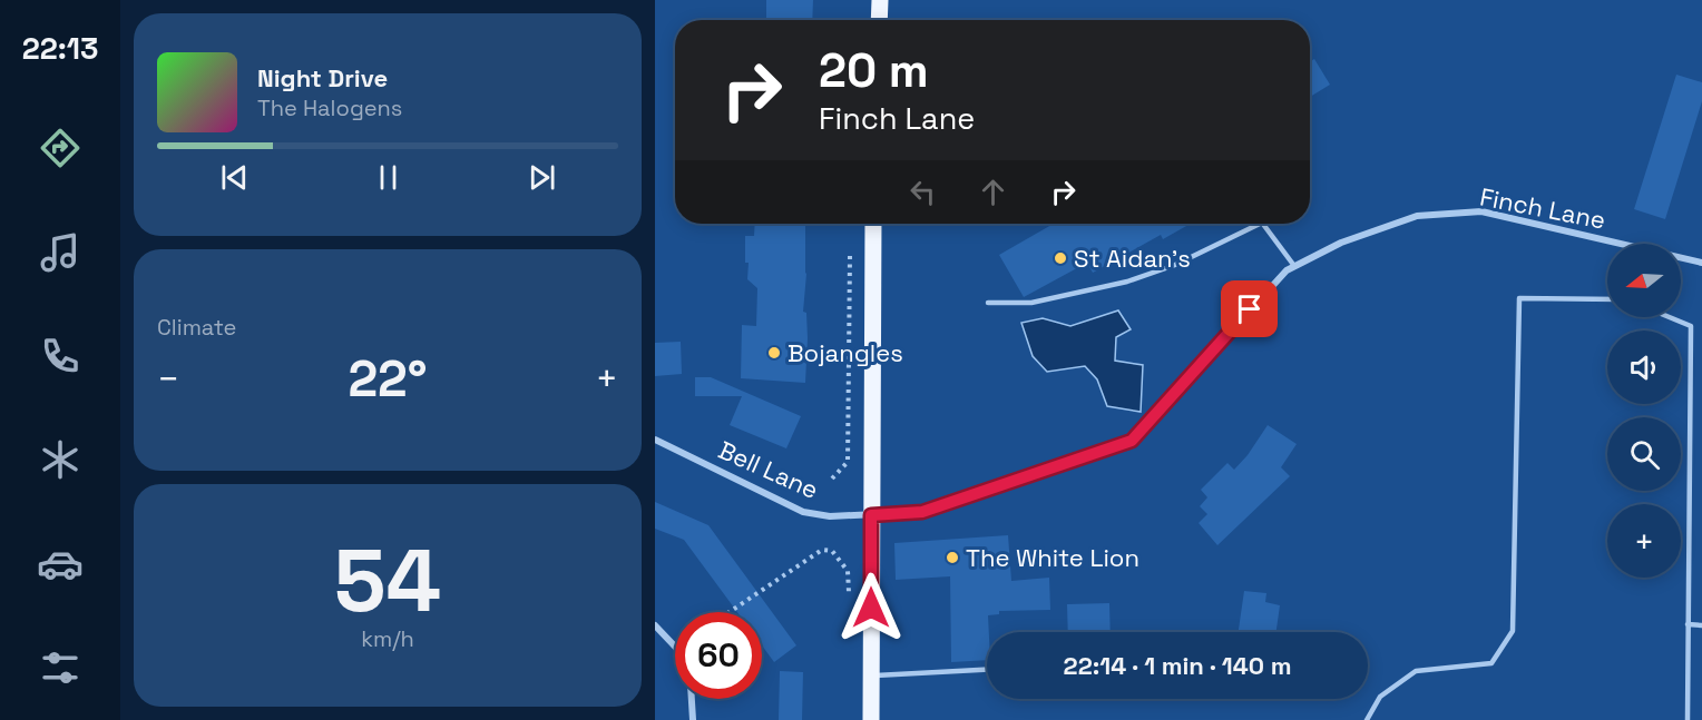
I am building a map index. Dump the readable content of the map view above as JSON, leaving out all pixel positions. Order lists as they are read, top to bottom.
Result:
{
  "streets": {
    "street": ["Finch Lane", "Bell Lane"]
  },
  "crossings": [
    ["Finch Lane", "Bell Lane"]
  ],
  "places": ["St Aidan's", "Bojangles", "The White Lion"],
  "north": "left",
  "page": {
    "tabs": "22:13",
    "turn": ["20 m", "Finch Lane"],
    "song": ["Night Drive", "The Halogens"],
    "map_buttons": "+",
    "tile": [
      "Climate",
      ["54", "km/h"]
    ],
    "heat": ["−", "22°", "+"],
    "limit": "60",
    "trip": "22:14 · 1 min · 140 m"
  }
}
